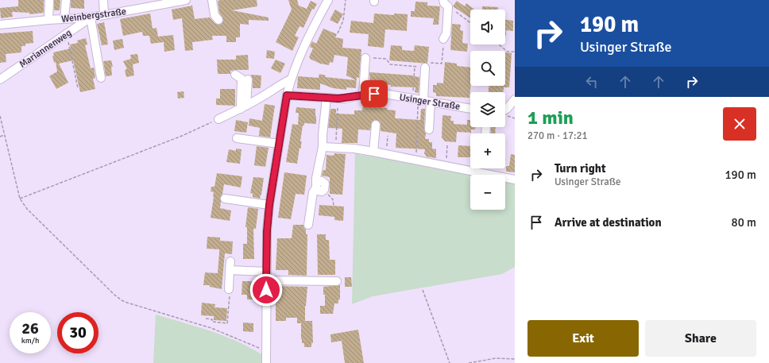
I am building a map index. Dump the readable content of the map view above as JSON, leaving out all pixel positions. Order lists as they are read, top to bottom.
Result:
{
  "streets": {
    "street": ["Weinbergstraße", "Mariannenweg", "Usinger Straße"]
  },
  "crossings": [
    ["Weinbergstraße", "Mariannenweg"]
  ],
  "page": {
    "turn": ["190 m", "Usinger Straße"],
    "map_buttons": ["+", "−"],
    "heading": ["1 min", "270 m · 17:21"],
    "list": [
      {
        "name": "Turn right",
        "note": "Usinger Straße",
        "value": "190 m"
      },
      {
        "name": "Arrive at destination",
        "value": "80 m"
      }
    ],
    "speed": "26 km/h",
    "limit": "30",
    "buttons": ["Exit", "Share"]
  }
}
